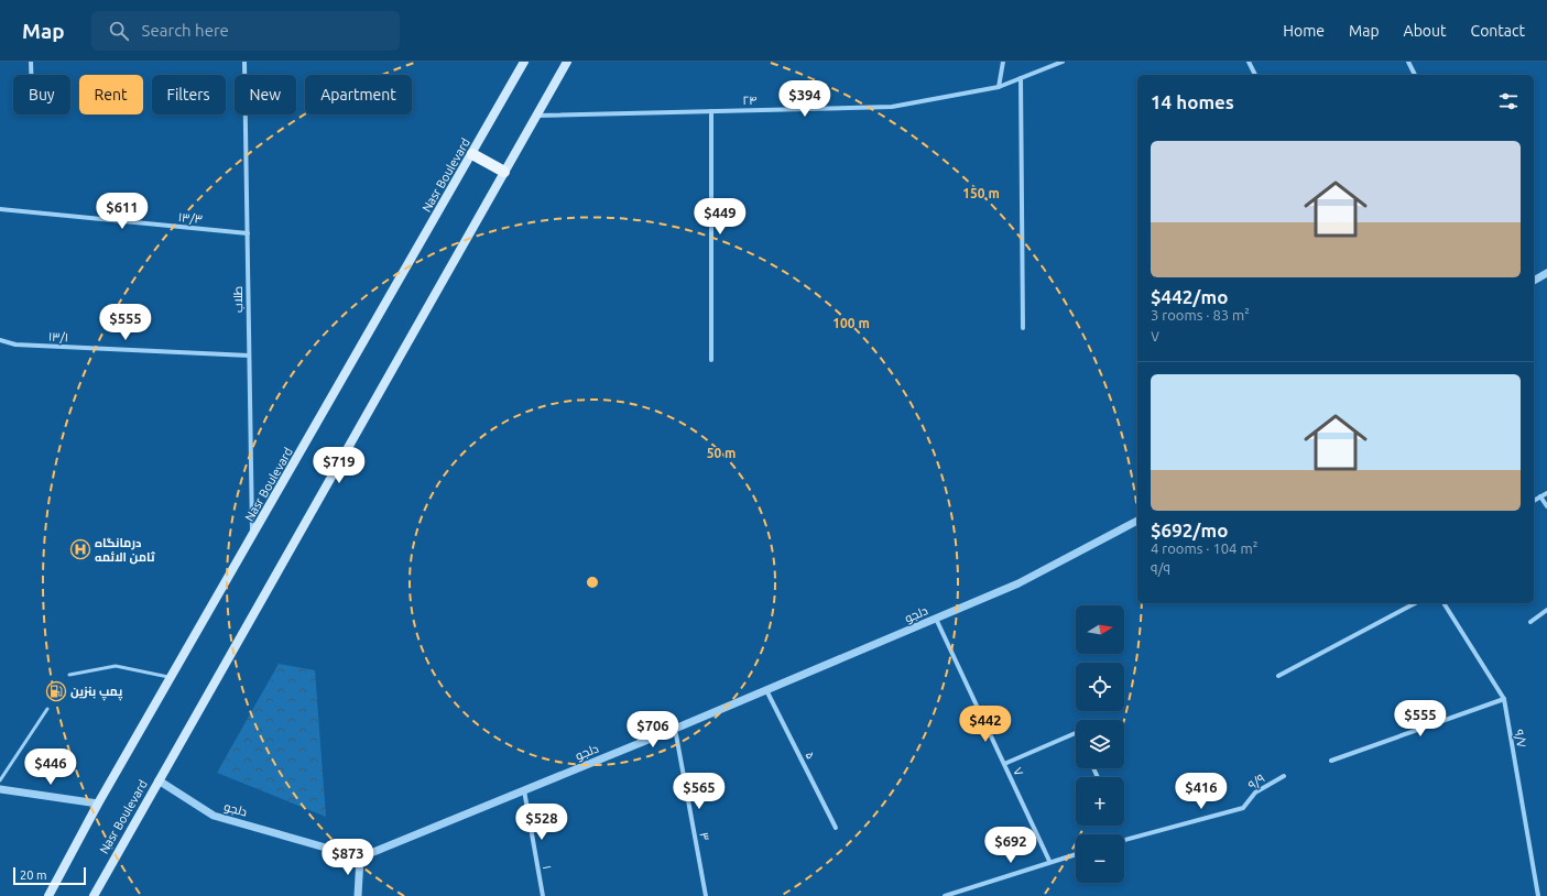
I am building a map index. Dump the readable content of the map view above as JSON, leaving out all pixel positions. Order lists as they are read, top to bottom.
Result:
{
  "streets": {
    "main road": ["Nasr Boulevard"],
    "street": [
      "۲۴",
      "۱۳/۳",
      "طلاب",
      "۱۳/۱",
      "دلجو",
      "۹/۷",
      "۵",
      "۷",
      "۹/۹",
      "۳",
      "۱"
    ]
  },
  "crossings": [
    ["۲۴", "Nasr Boulevard"],
    ["Nasr Boulevard", "طلاب"],
    ["Nasr Boulevard", "دلجو"],
    ["۱۳/۳", "طلاب"],
    ["طلاب", "۱۳/۱"],
    ["دلجو", "۵"],
    ["دلجو", "۷"],
    ["دلجو", "۳"],
    ["دلجو", "۱"]
  ],
  "places": {
    "hospital": ["درمانگاه ثامن الائمه"],
    "fuel station": ["پمپ بنزین"]
  },
  "scale_bar": "20 m",
  "north": "right",
  "page": {
    "header": "Map",
    "search": "Search here",
    "nav": [
      "Home",
      "Map",
      "About",
      "Contact"
    ],
    "chip": [
      "Buy",
      "Rent",
      "Filters",
      "New",
      "Apartment"
    ],
    "heading": "14 homes",
    "price": [
      "$394",
      "$611",
      "$449",
      "$555",
      "$719",
      "$555",
      "$442",
      "$706",
      "$446",
      "$565",
      "$416",
      "$528",
      "$692",
      "$873"
    ],
    "list": [
      {
        "name": "$442/mo",
        "note": "3 rooms · 83 m² · ۷"
      },
      {
        "name": "$692/mo",
        "note": "4 rooms · 104 m² · ۹/۹"
      }
    ],
    "map_buttons": ["+", "−"],
    "scale": "20 m"
  },
  "rings": ["150 m", "100 m", "50 m"]
}
